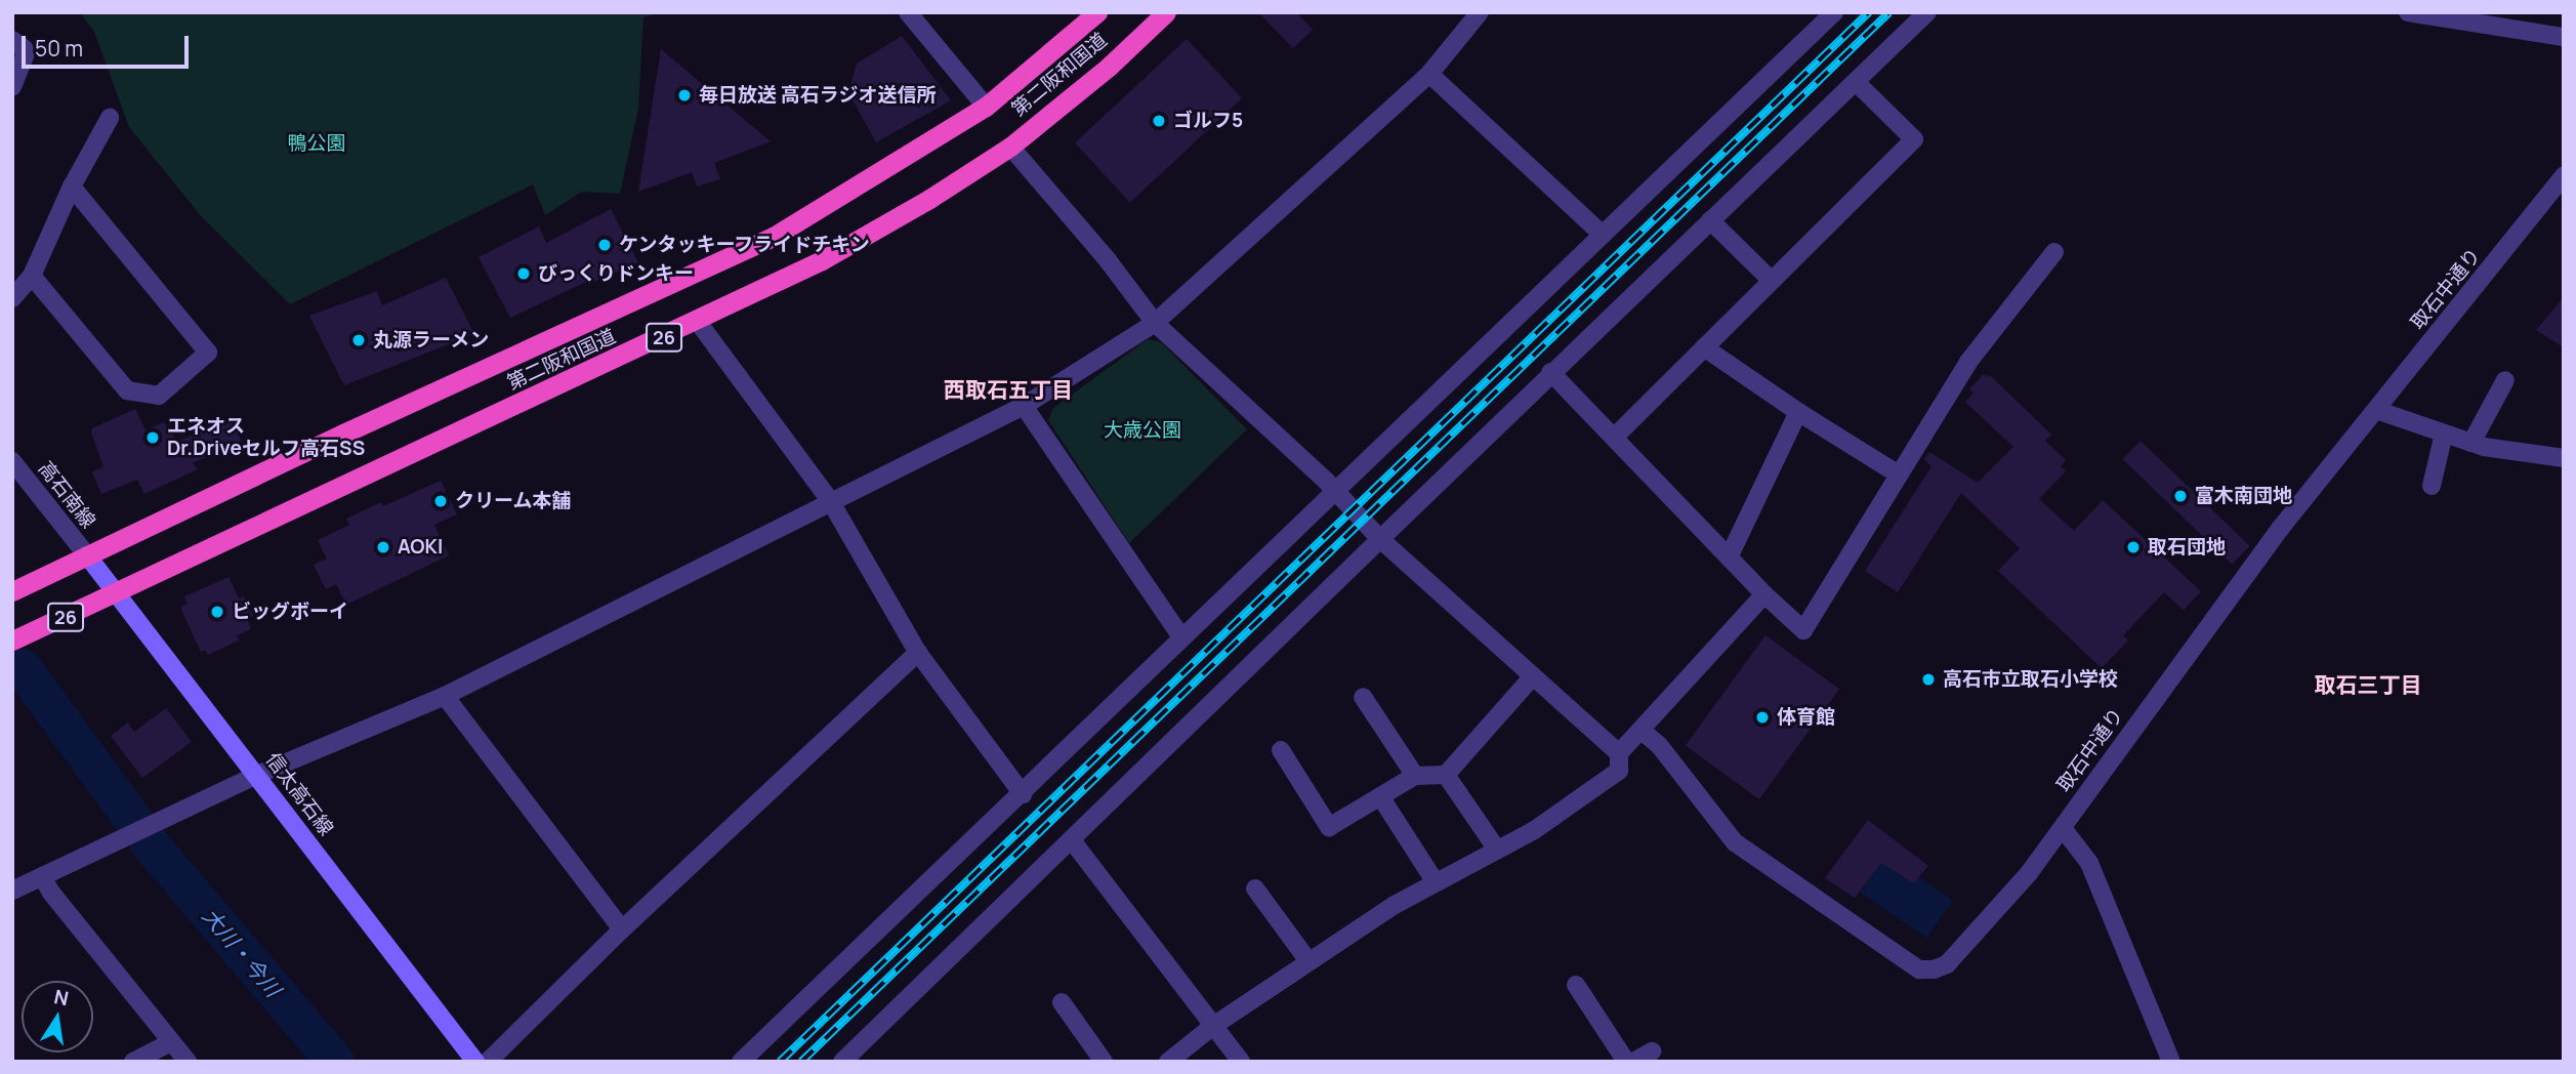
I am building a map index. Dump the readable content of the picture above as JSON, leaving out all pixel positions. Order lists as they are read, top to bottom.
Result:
{
  "streets": {
    "highway": ["第二阪和国道", "26"],
    "main road": ["信太高石線"],
    "street": ["取石中通り", "高石南線"]
  },
  "crossings": [
    ["第二阪和国道", "高石南線"],
    ["第二阪和国道", "信太高石線"],
    ["高石南線", "信太高石線"]
  ],
  "districts": ["西取石五丁目", "取石三丁目"],
  "water": ["大川・今川"],
  "parks": ["鴨公園", "大歳公園"],
  "places": [
    "毎日放送 高石ラジオ送信所",
    "ゴルフ5",
    "ケンタッキーフライドチキン",
    "びっくりドンキー",
    "丸源ラーメン",
    "エネオス Dr.Driveセルフ高石SS",
    "富木南団地",
    "クリーム本舗",
    "AOKI",
    "取石団地",
    "ビッグボーイ",
    "高石市立取石小学校",
    "体育館"
  ],
  "scale_bar": "50 m",
  "north": "top"
}
